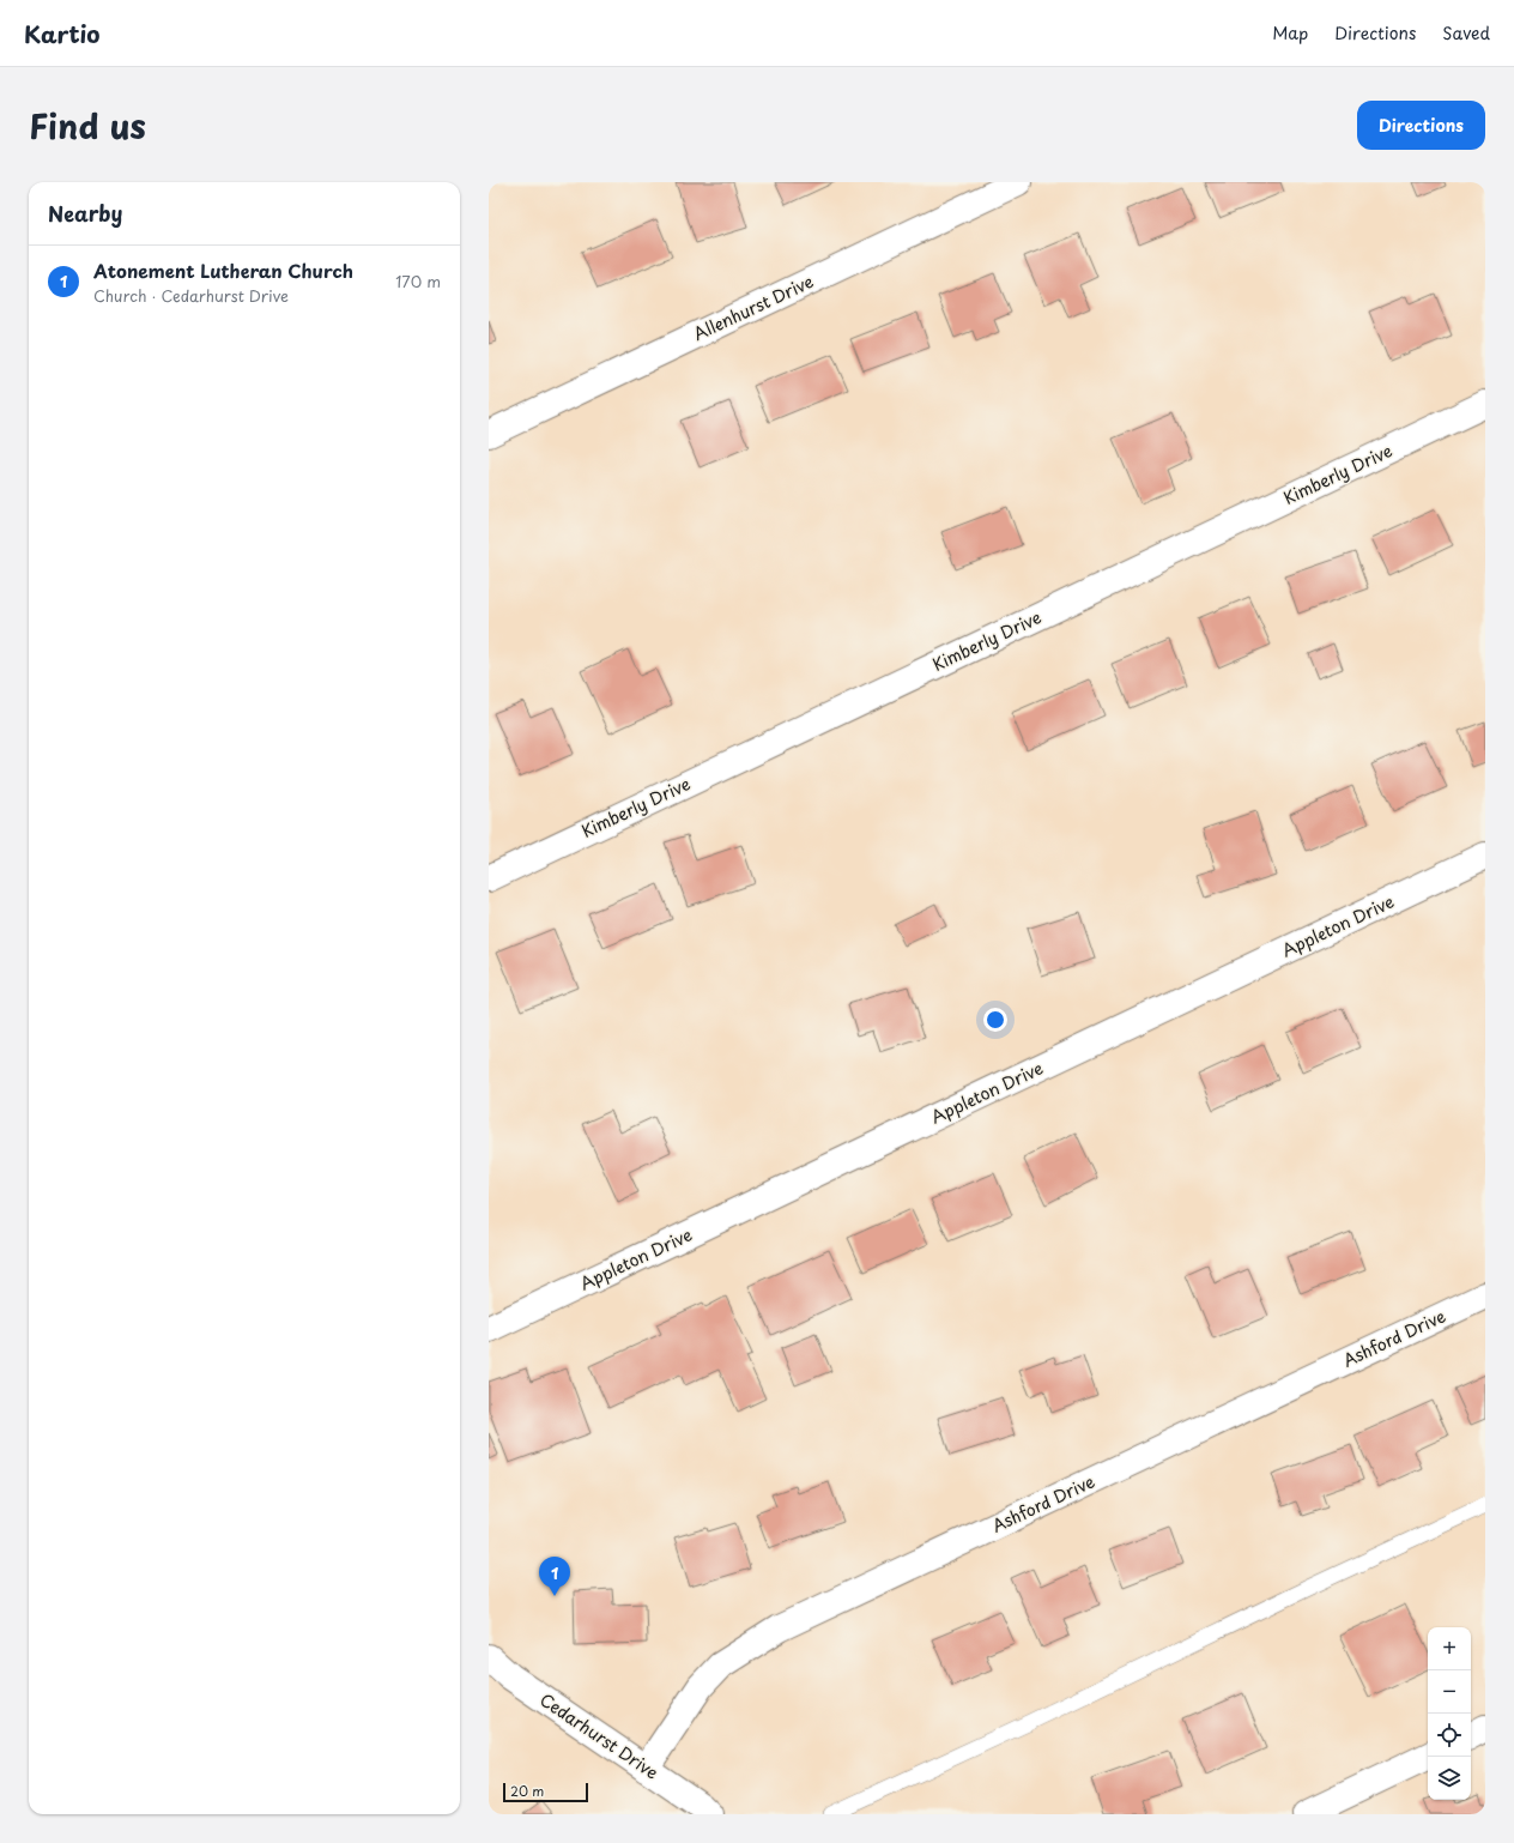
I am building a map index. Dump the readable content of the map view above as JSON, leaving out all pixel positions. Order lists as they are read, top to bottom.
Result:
{
  "streets": {
    "street": [
      "Allenhurst Drive",
      "Kimberly Drive",
      "Appleton Drive",
      "Ashford Drive",
      "Cedarhurst Drive"
    ]
  },
  "crossings": [
    ["Ashford Drive", "Cedarhurst Drive"]
  ],
  "scale_bar": "20 m",
  "page": {
    "header": "Kartio",
    "nav": ["Map", "Directions", "Saved"],
    "title": "Find us",
    "buttons": "Directions",
    "heading": "Nearby",
    "list": [
      {
        "mark": "1",
        "name": "Atonement Lutheran Church",
        "note": "Church · Cedarhurst Drive",
        "value": "170 m"
      }
    ],
    "pins": "1",
    "map_buttons": ["+", "−"],
    "scale": "20 m"
  }
}
